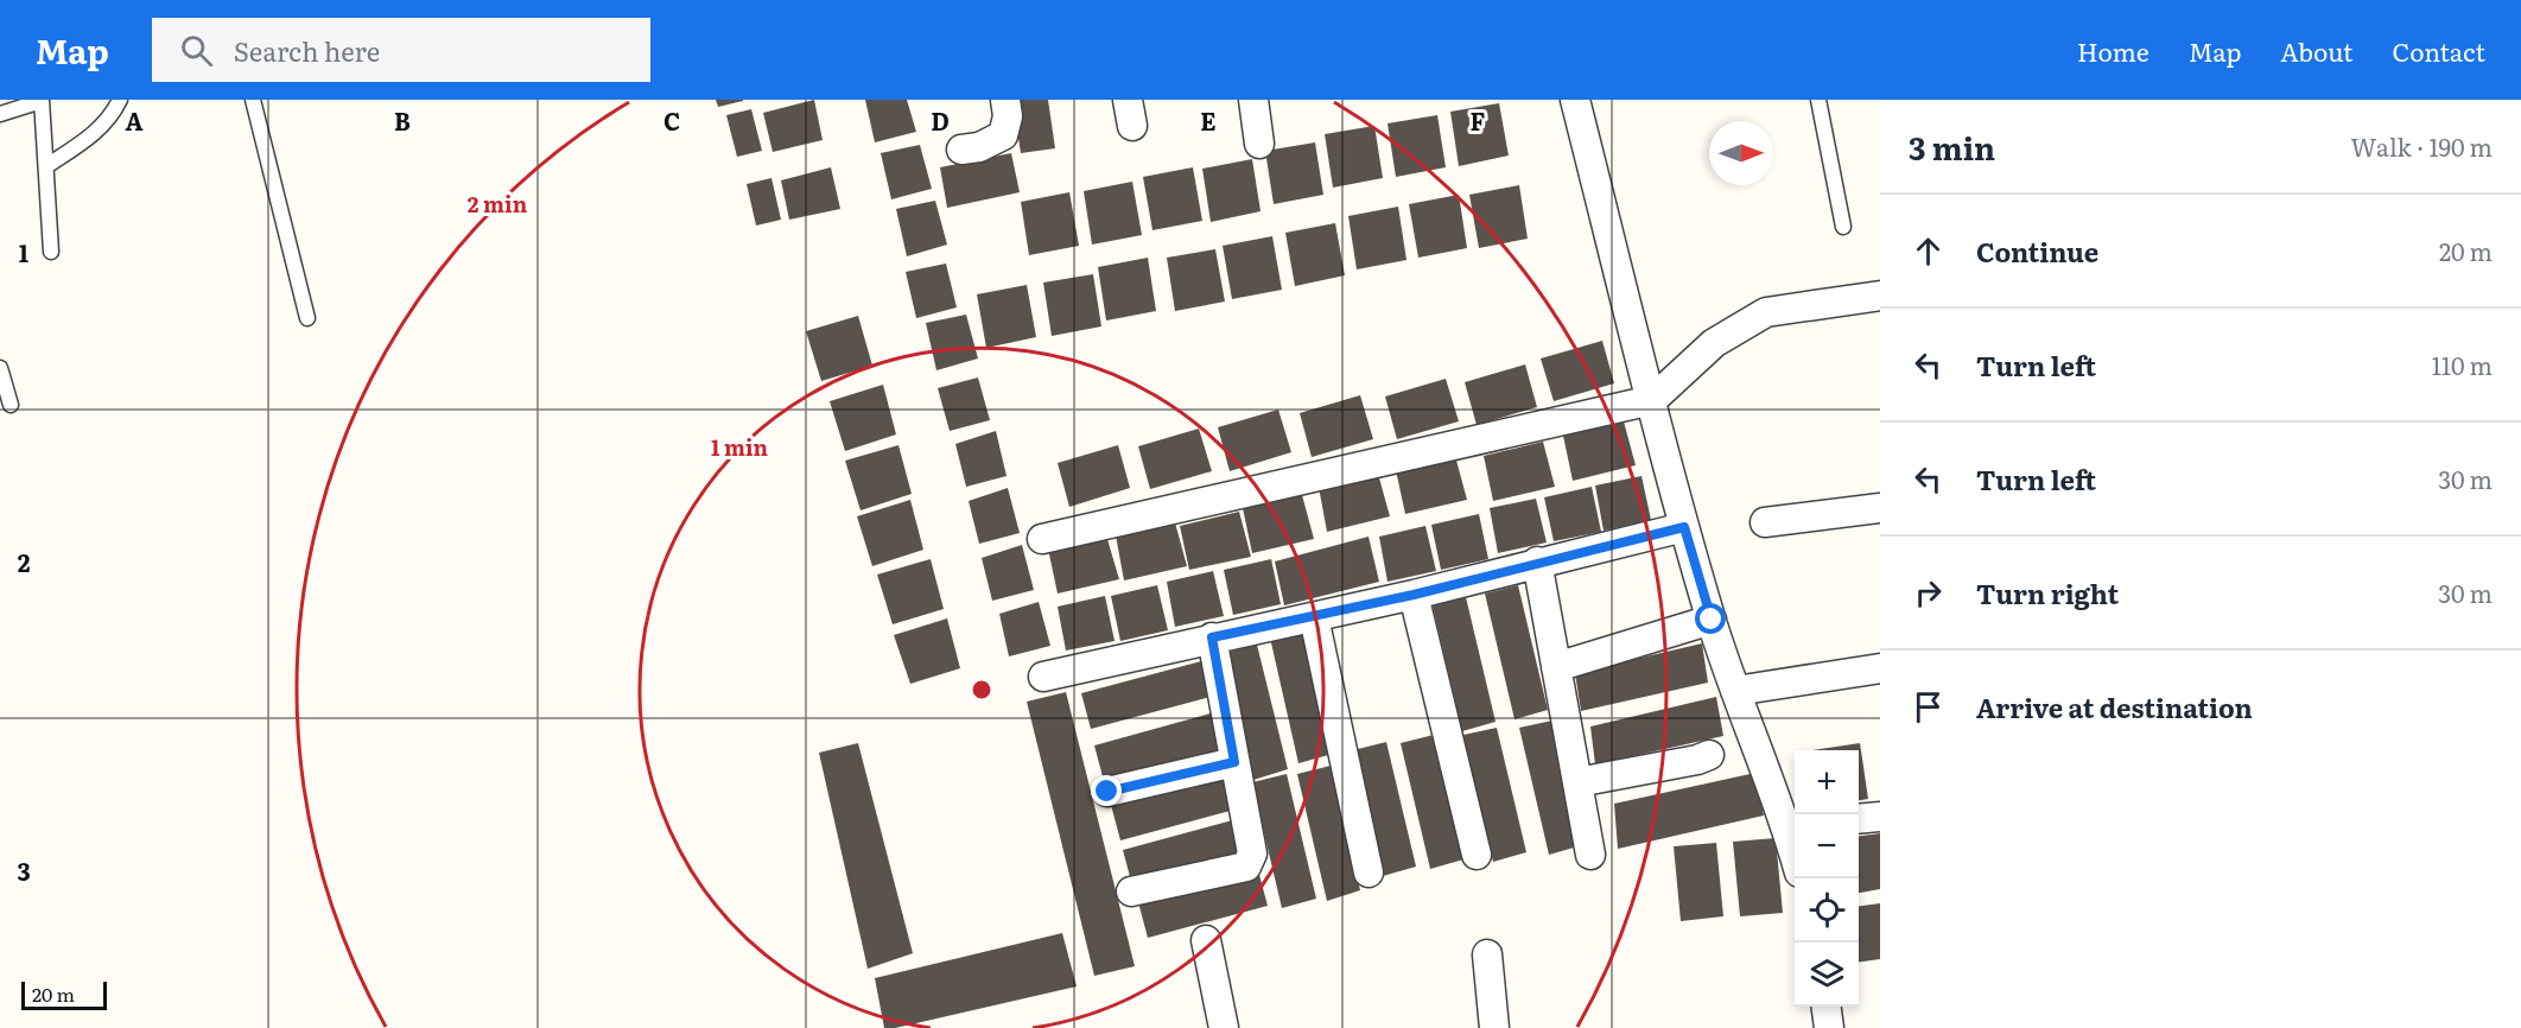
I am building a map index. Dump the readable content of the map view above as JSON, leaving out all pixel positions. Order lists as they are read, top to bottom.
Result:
{
  "scale_bar": "20 m",
  "north": "right",
  "page": {
    "header": "Map",
    "search": "Search here",
    "nav": [
      "Home",
      "Map",
      "About",
      "Contact"
    ],
    "heading": ["3 min", "Walk · 190 m"],
    "list": [
      ["Continue", "20 m"],
      ["Turn left", "110 m"],
      ["Turn left", "30 m"],
      ["Turn right", "30 m"],
      "Arrive at destination"
    ],
    "map_buttons": ["+", "−"],
    "scale": "20 m"
  },
  "grid": {
    "columns": [
      "A",
      "B",
      "C",
      "D",
      "E",
      "F"
    ],
    "rows": ["1", "2", "3"]
  },
  "rings": ["2 min", "1 min"]
}
